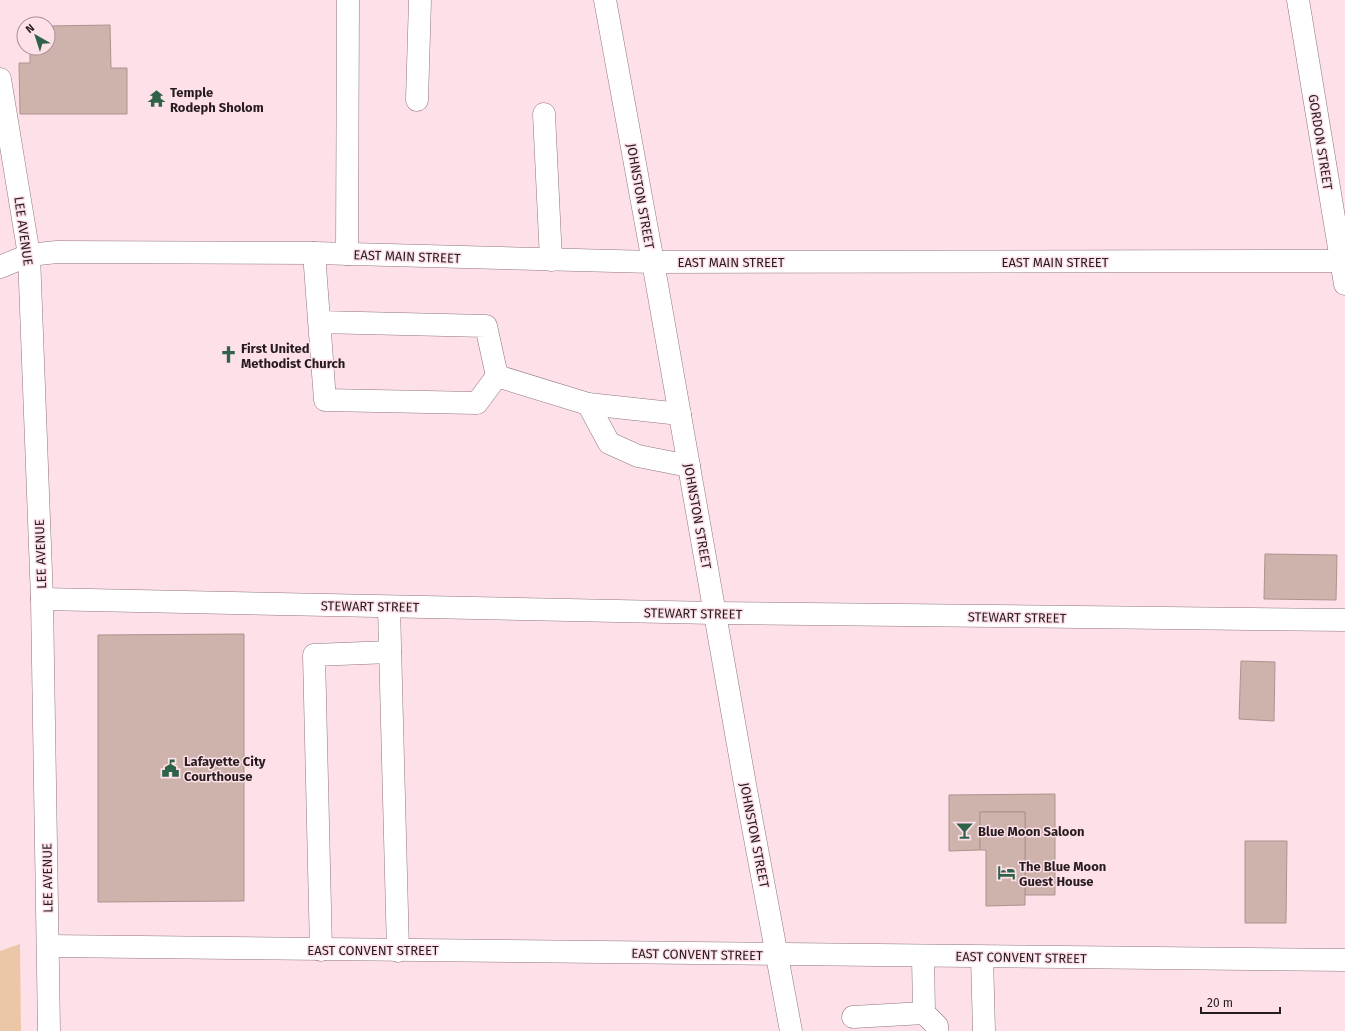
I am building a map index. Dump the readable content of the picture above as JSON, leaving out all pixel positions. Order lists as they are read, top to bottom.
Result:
{
  "streets": {
    "street": [
      "GORDON STREET",
      "JOHNSTON STREET",
      "LEE AVENUE",
      "EAST MAIN STREET",
      "STEWART STREET",
      "EAST CONVENT STREET"
    ]
  },
  "crossings": [
    ["GORDON STREET", "EAST MAIN STREET"],
    ["JOHNSTON STREET", "EAST MAIN STREET"],
    ["JOHNSTON STREET", "STEWART STREET"],
    ["JOHNSTON STREET", "EAST CONVENT STREET"],
    ["LEE AVENUE", "EAST MAIN STREET"],
    ["LEE AVENUE", "STEWART STREET"],
    ["LEE AVENUE", "EAST CONVENT STREET"]
  ],
  "places": {
    "temple": ["Temple Rodeph Sholom"],
    "church": ["First United Methodist Church"],
    "public building": ["Lafayette City Courthouse"],
    "bar": ["Blue Moon Saloon"],
    "hotel": ["The Blue Moon Guest House"]
  },
  "scale_bar": "20 m",
  "north": "top left"
}
